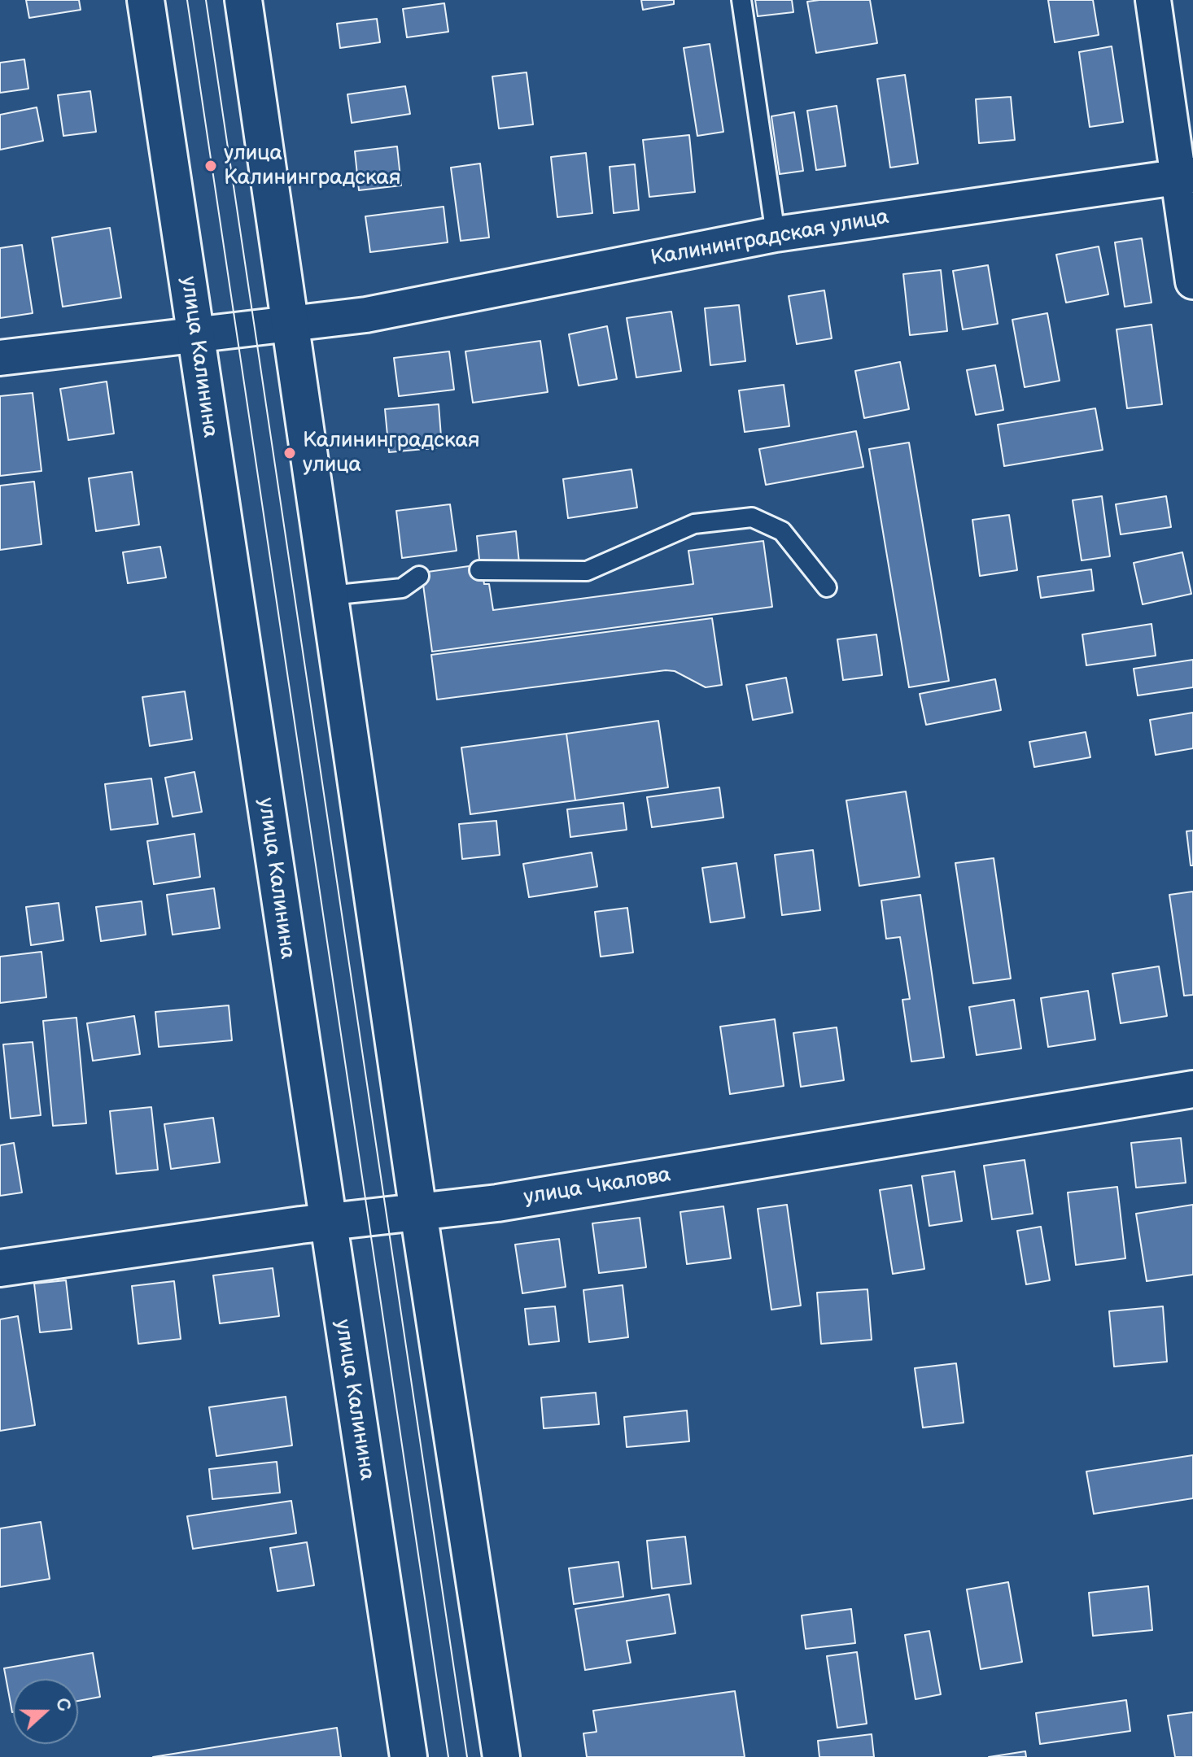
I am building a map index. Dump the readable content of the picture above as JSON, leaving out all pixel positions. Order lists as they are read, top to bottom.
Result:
{
  "streets": {
    "street": ["Калининградская улица", "улица Калинина", "улица Чкалова"]
  },
  "crossings": [
    ["Калининградская улица", "улица Калинина"],
    ["улица Калинина", "улица Чкалова"]
  ],
  "places": ["улица Калининградская", "Калининградская улица"],
  "north": "right"
}
